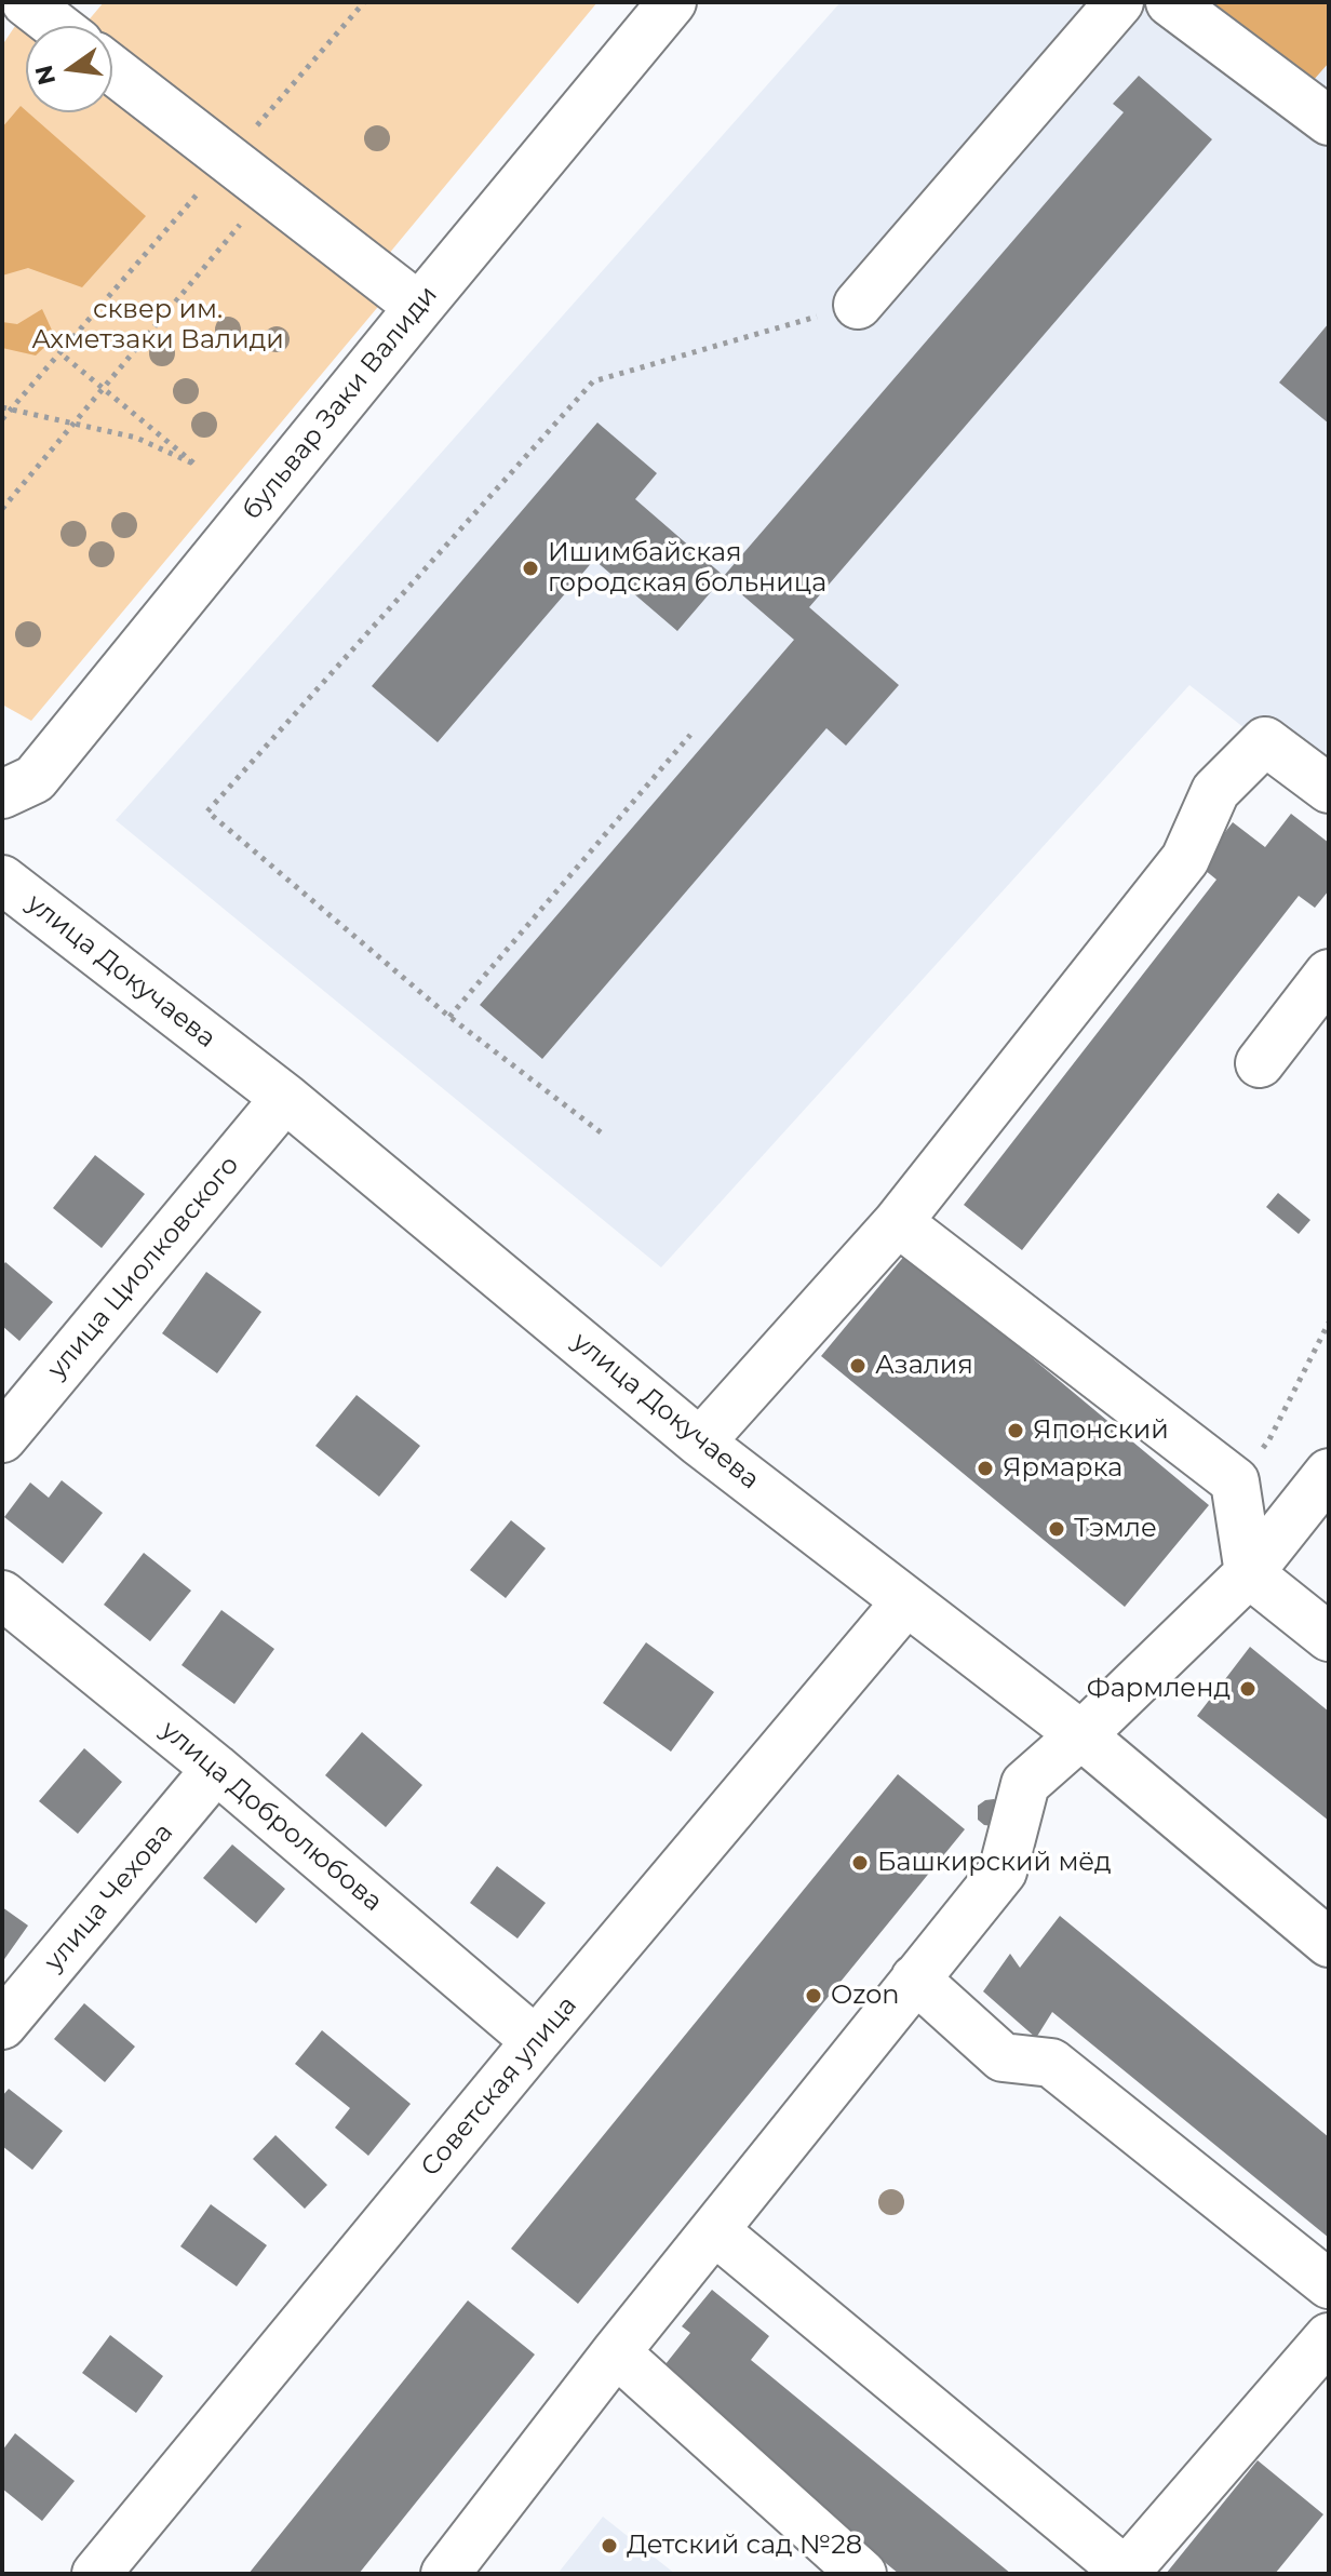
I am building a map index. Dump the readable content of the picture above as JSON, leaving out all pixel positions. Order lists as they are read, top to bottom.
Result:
{
  "streets": {
    "street": [
      "бульвар Заки Валиди",
      "улица Докучаева",
      "улица Циолковского",
      "улица Добролюбова",
      "улица Чехова",
      "Советская улица"
    ]
  },
  "crossings": [
    ["улица Докучаева", "улица Циолковского"],
    ["улица Докучаева", "Советская улица"],
    ["улица Добролюбова", "улица Чехова"],
    ["улица Добролюбова", "Советская улица"]
  ],
  "parks": ["сквер им. Ахметзаки Валиди"],
  "places": [
    "Ишимбайская городская больница",
    "Азалия",
    "Японский",
    "Ярмарка",
    "Тэмле",
    "Фармленд",
    "Башкирский мёд",
    "Ozon",
    "Детский сад №28"
  ],
  "north": "left"
}
